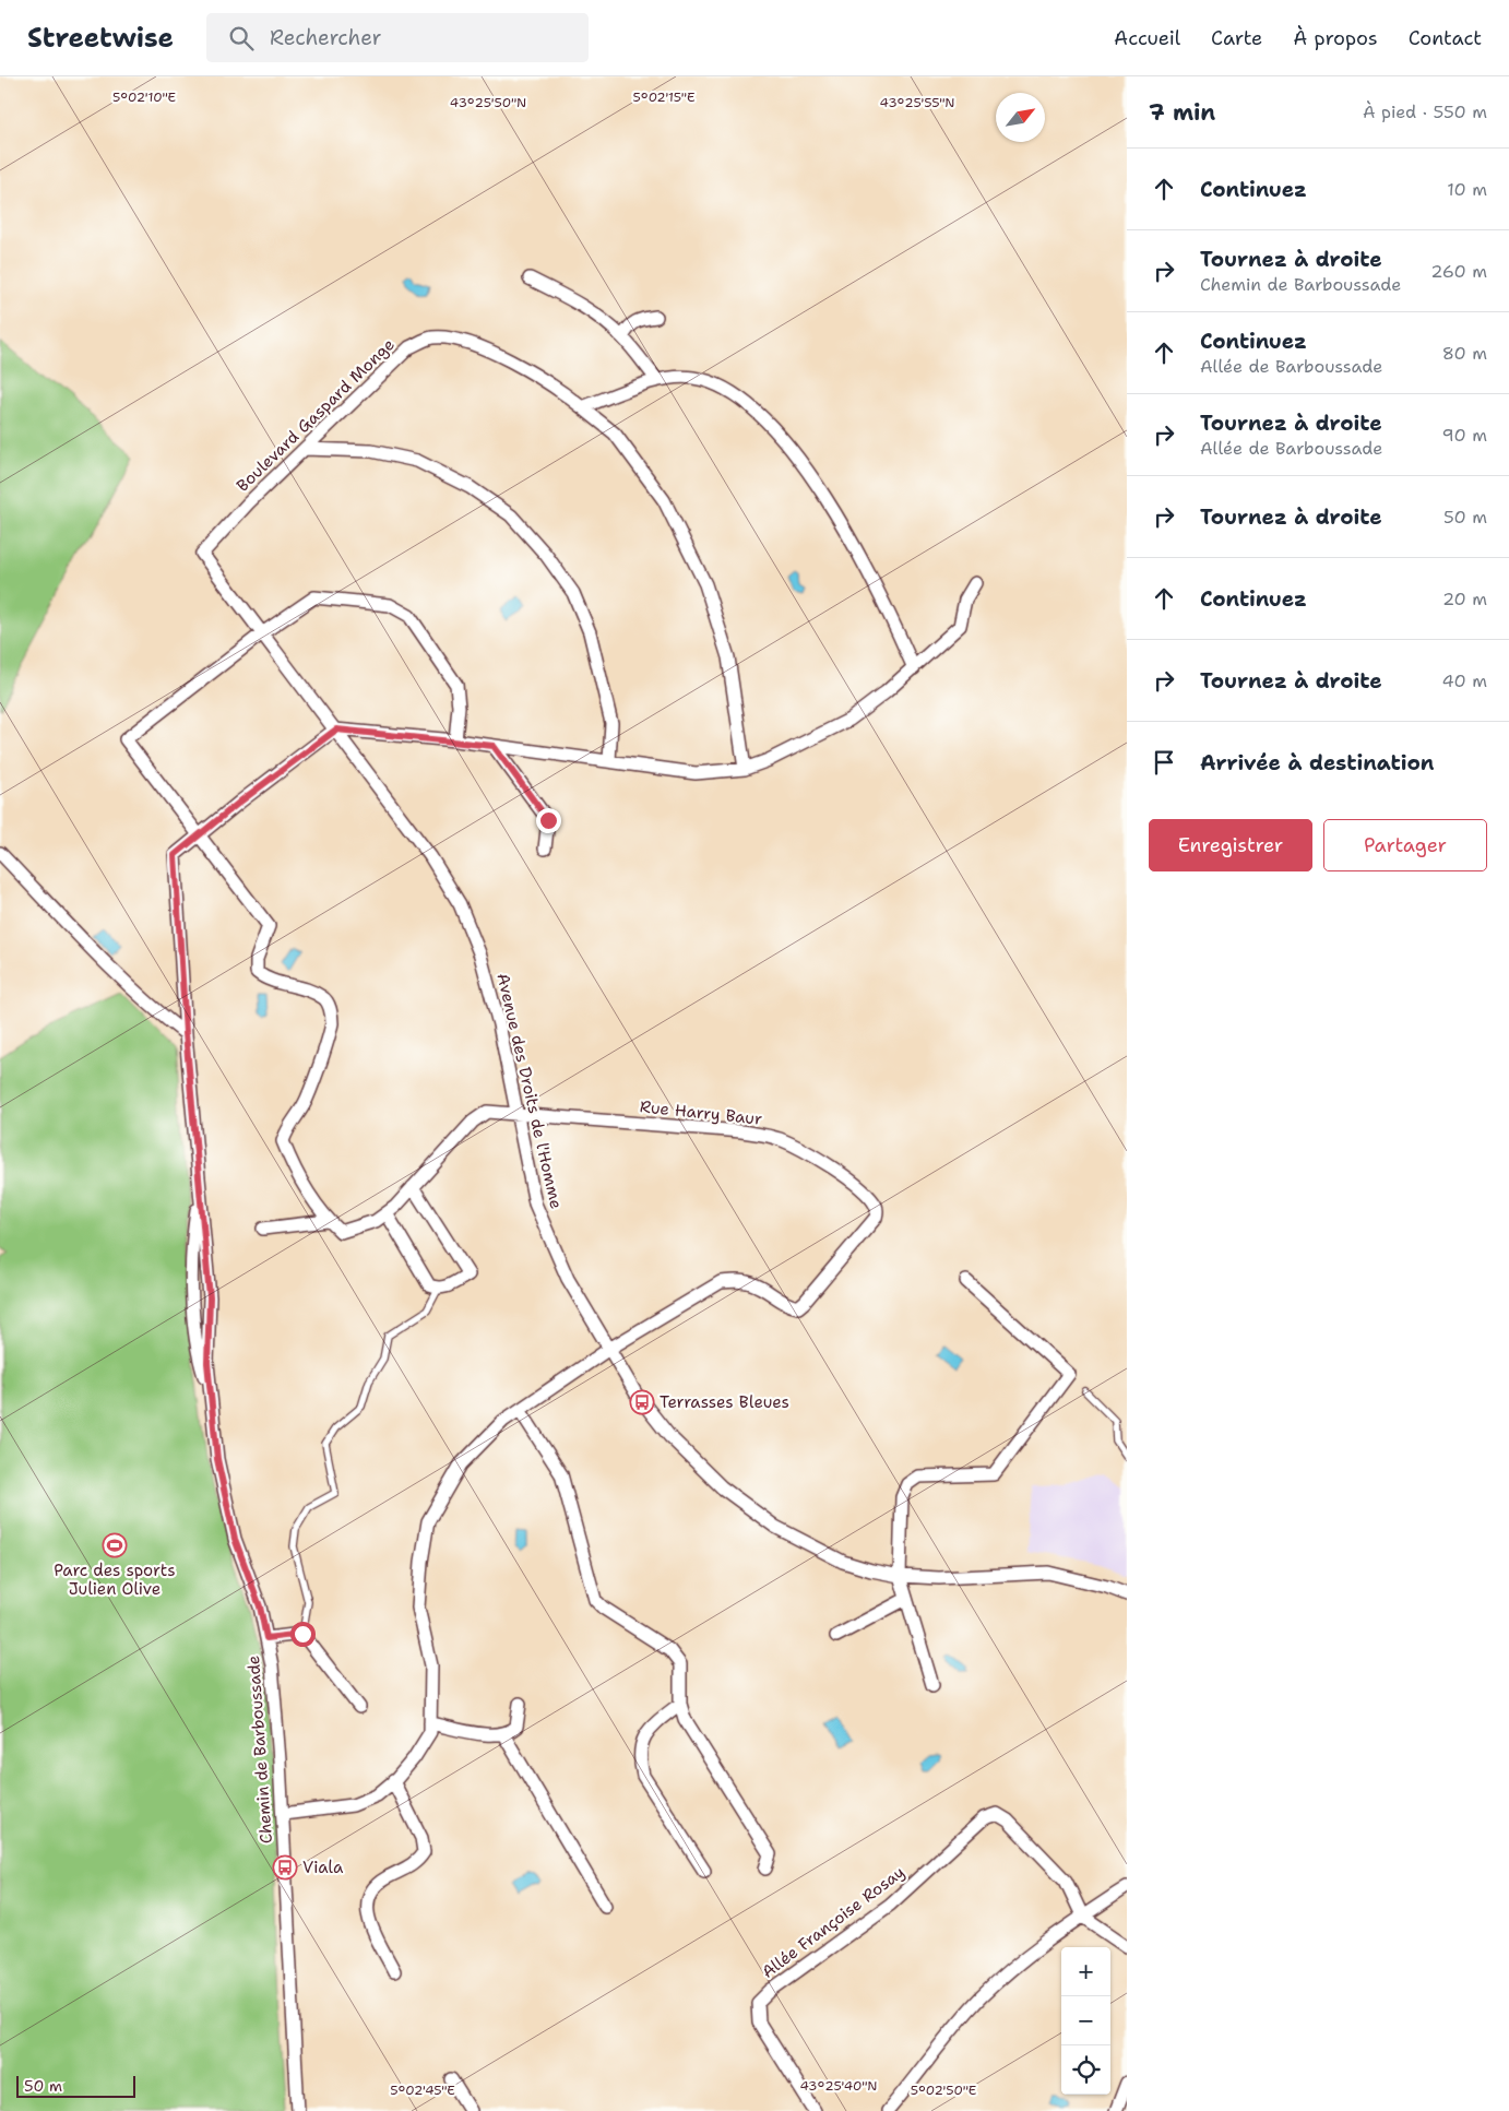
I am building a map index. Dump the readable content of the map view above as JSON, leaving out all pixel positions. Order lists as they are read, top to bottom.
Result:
{
  "streets": {
    "street": [
      "Boulevard Gaspard Monge",
      "Avenue des Droits de l'Homme",
      "Rue Harry Baur",
      "Chemin de Barboussade",
      "Allée Françoise Rosay"
    ]
  },
  "crossings": [
    ["Boulevard Gaspard Monge", "Avenue des Droits de l'Homme"],
    ["Avenue des Droits de l'Homme", "Rue Harry Baur"]
  ],
  "places": {
    "bus stop": ["Terrasses Bleues", "Viala"],
    "sports": ["Parc des sports Julien Olive"]
  },
  "scale_bar": "50 m",
  "north": "top right",
  "page": {
    "header": "Streetwise",
    "search": "Rechercher",
    "nav": [
      "Accueil",
      "Carte",
      "À propos",
      "Contact"
    ],
    "heading": ["7 min", "À pied · 550 m"],
    "list": [
      ["Continuez", "10 m"],
      ["Tournez à droite", "Chemin de Barboussade", "260 m"],
      ["Continuez", "Allée de Barboussade", "80 m"],
      ["Tournez à droite", "Allée de Barboussade", "90 m"],
      ["Tournez à droite", "50 m"],
      ["Continuez", "20 m"],
      ["Tournez à droite", "40 m"],
      "Arrivée à destination"
    ],
    "buttons": ["Enregistrer", "Partager"],
    "map_buttons": ["+", "−"],
    "scale": "50 m"
  },
  "coordinates": [
    "5°02'15\"E",
    "5°02'10\"E",
    "43°25'55\"N",
    "43°25'50\"N",
    "43°25'40\"N",
    "5°02'45\"E",
    "5°02'50\"E"
  ]
}
